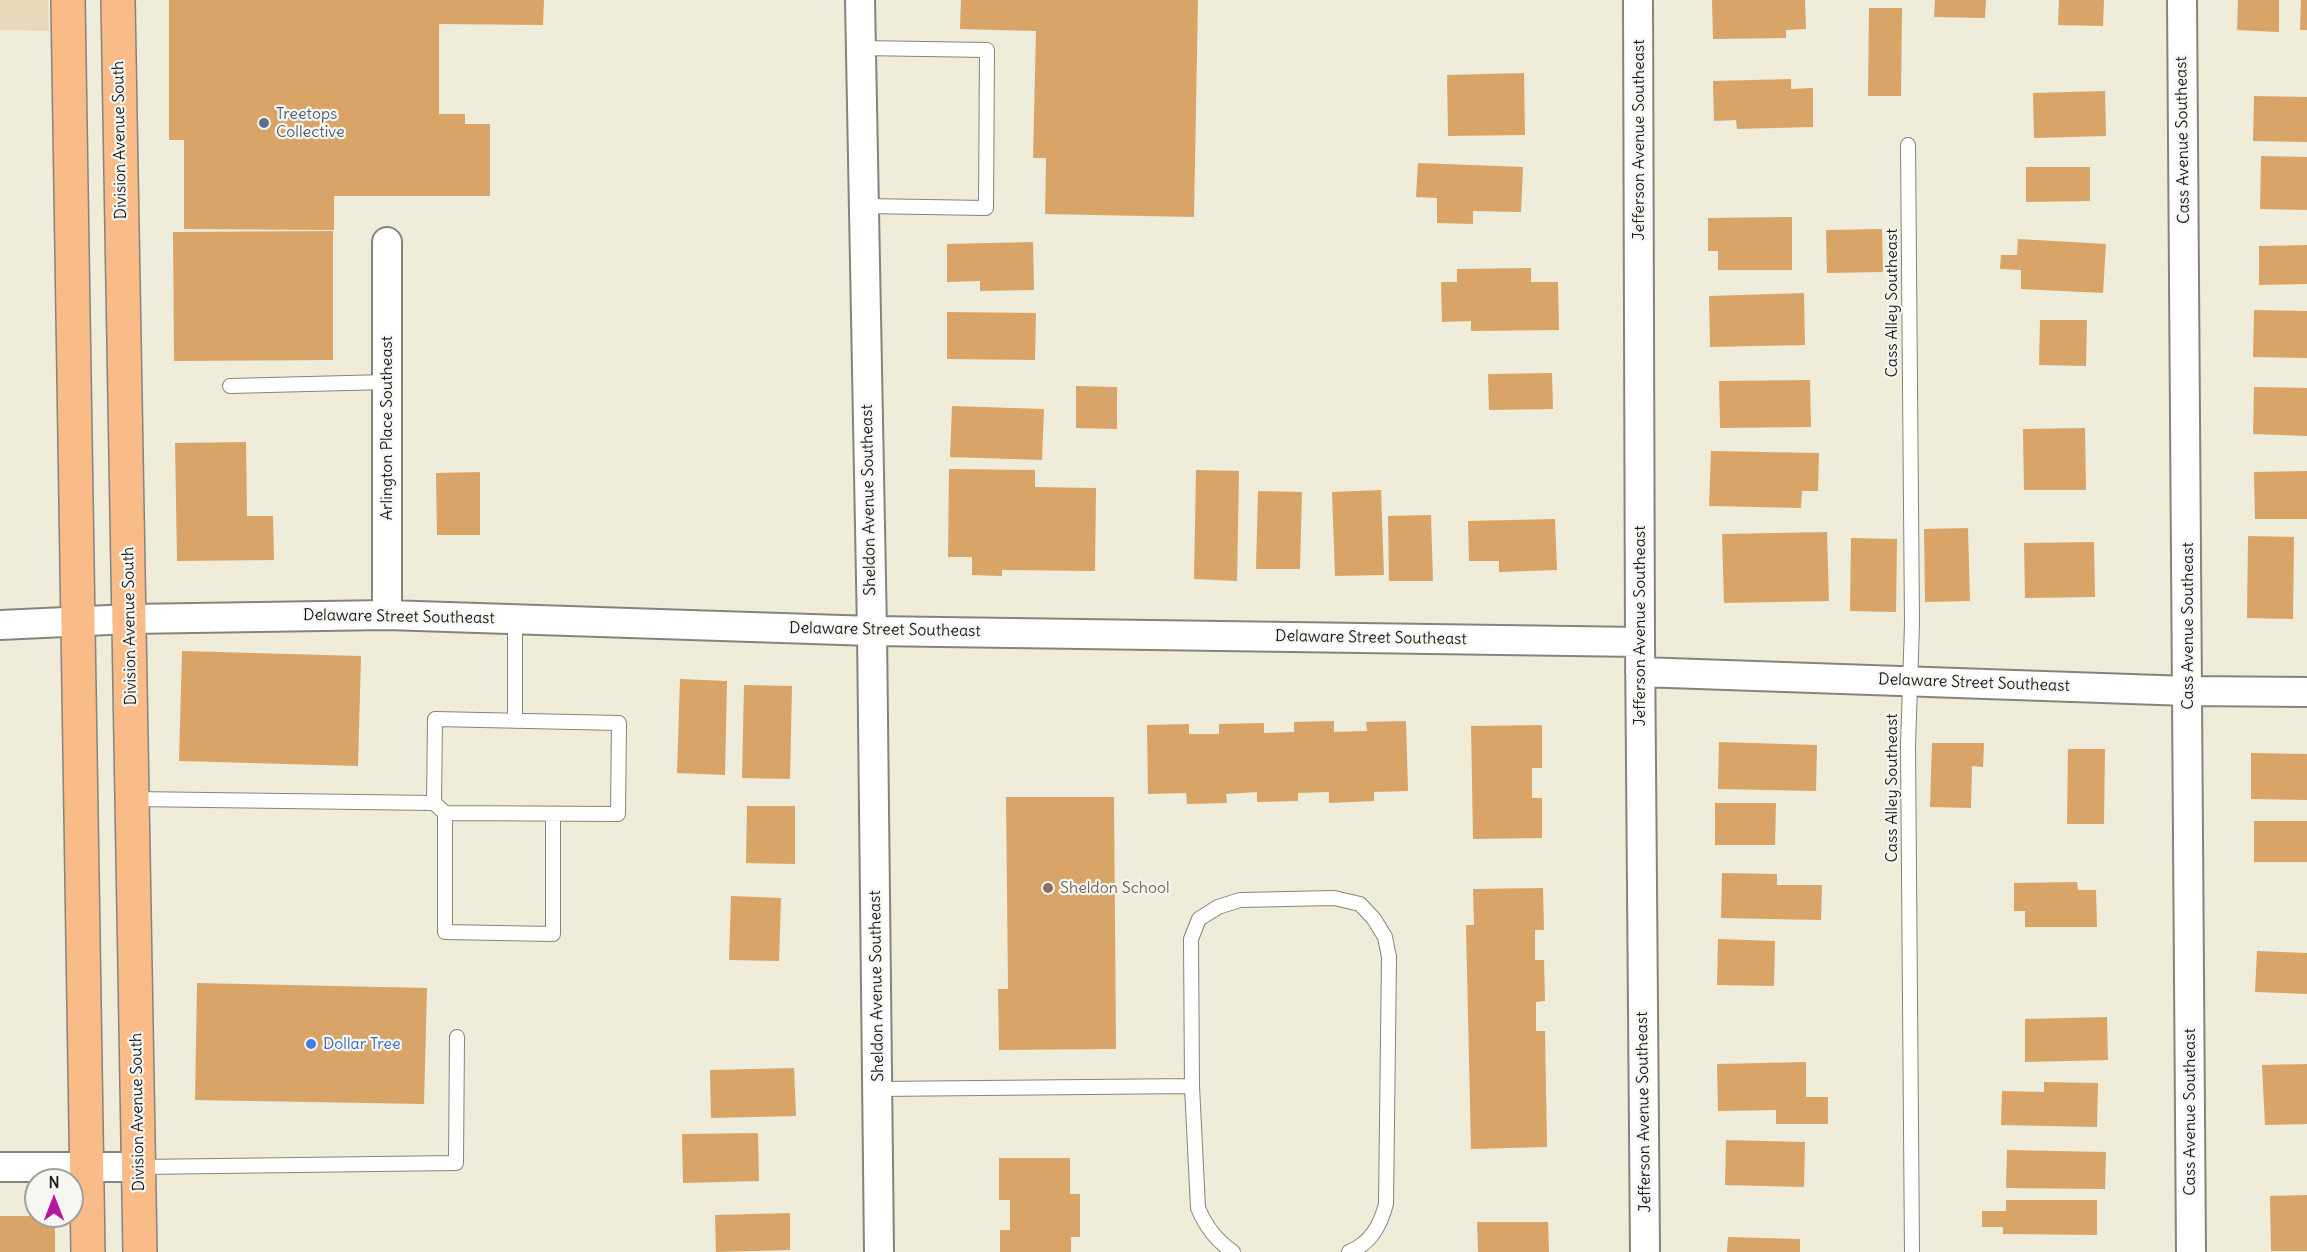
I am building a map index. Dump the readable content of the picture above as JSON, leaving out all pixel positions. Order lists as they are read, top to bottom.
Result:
{
  "streets": {
    "main road": ["Division Avenue South"],
    "street": [
      "Jefferson Avenue Southeast",
      "Cass Avenue Southeast",
      "Arlington Place Southeast",
      "Sheldon Avenue Southeast",
      "Delaware Street Southeast"
    ],
    "lane": ["Cass Alley Southeast"]
  },
  "crossings": [
    ["Division Avenue South", "Delaware Street Southeast"],
    ["Jefferson Avenue Southeast", "Delaware Street Southeast"],
    ["Cass Avenue Southeast", "Delaware Street Southeast"],
    ["Cass Alley Southeast", "Delaware Street Southeast"],
    ["Arlington Place Southeast", "Delaware Street Southeast"],
    ["Sheldon Avenue Southeast", "Delaware Street Southeast"]
  ],
  "places": ["Treetops Collective", "Sheldon School", "Dollar Tree"],
  "north": "top"
}
